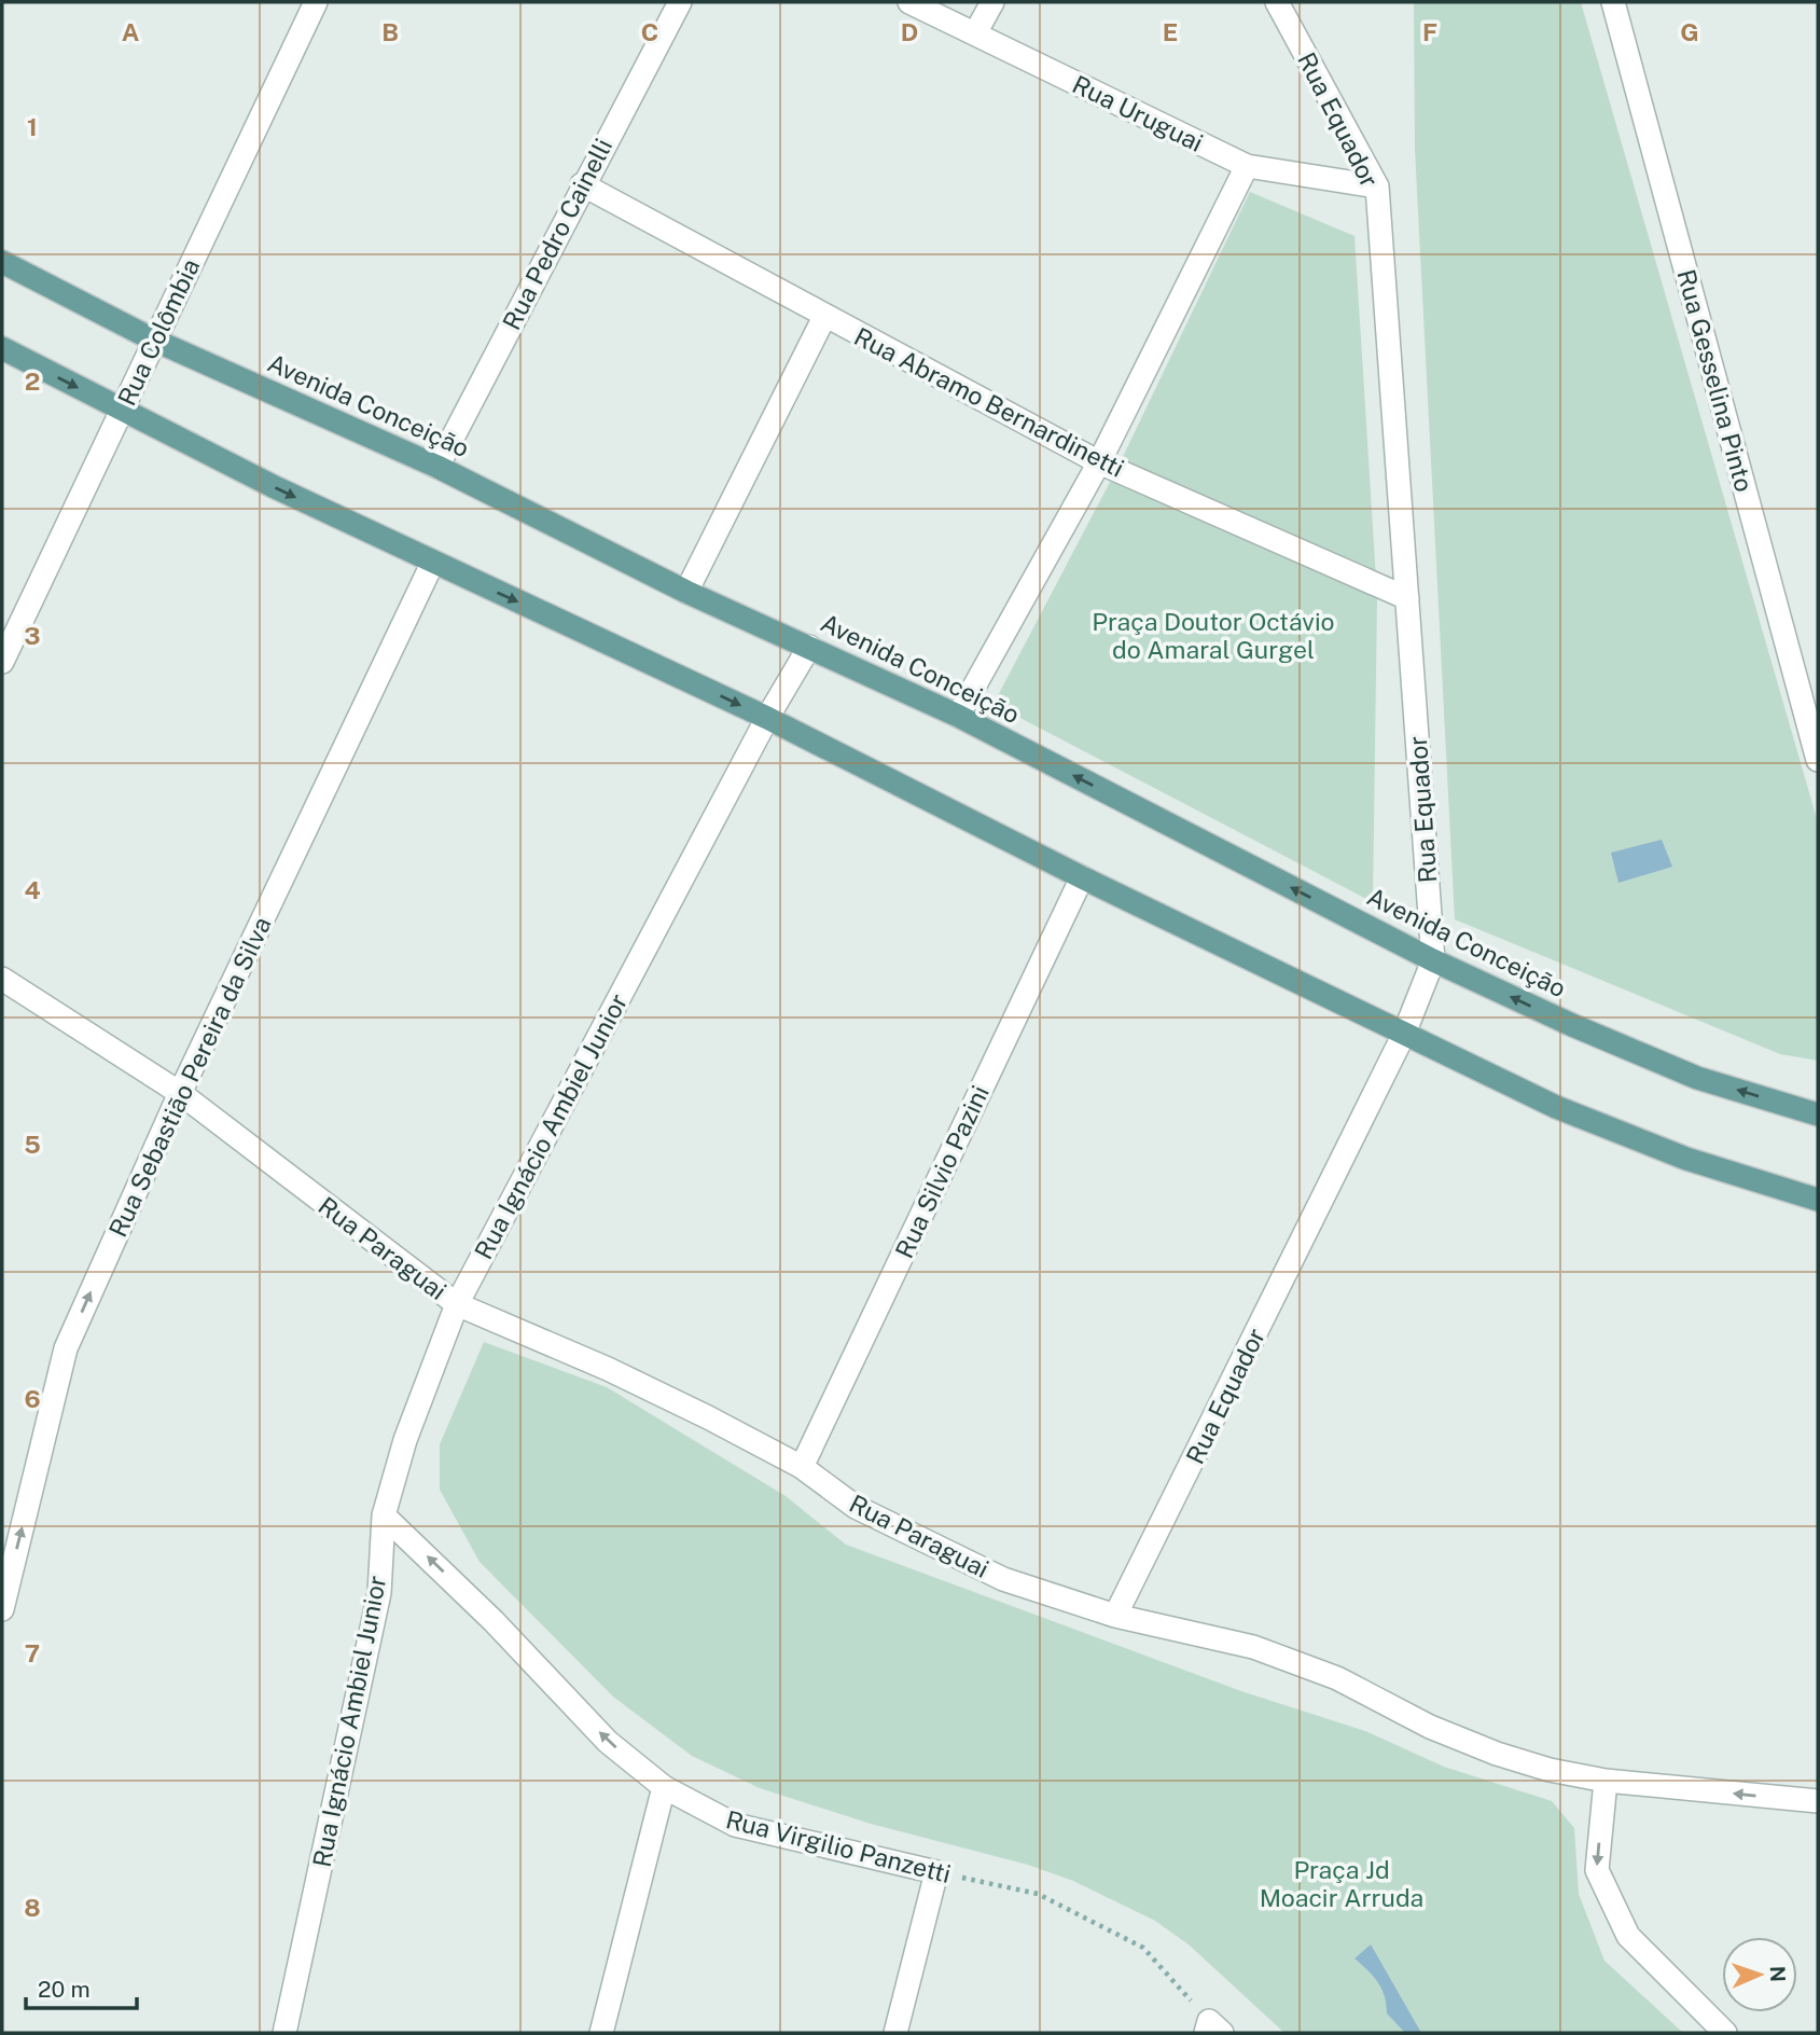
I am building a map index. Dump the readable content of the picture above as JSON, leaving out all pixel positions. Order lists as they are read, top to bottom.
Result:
{
  "streets": {
    "main road": ["Avenida Conceição"],
    "street": [
      "Rua Uruguai",
      "Rua Equador",
      "Rua Pedro Cainelli",
      "Rua Colômbia",
      "Rua Gesselina Pinto",
      "Rua Abramo Bernardinetti",
      "Rua Sebastião Pereira da Silva",
      "Rua Ignácio Ambiel Junior",
      "Rua Silvio Pazini",
      "Rua Paraguai",
      "Rua Virgilio Panzetti"
    ]
  },
  "crossings": [
    ["Rua Uruguai", "Rua Equador"],
    ["Rua Equador", "Rua Abramo Bernardinetti"],
    ["Rua Equador", "Avenida Conceição"],
    ["Rua Equador", "Rua Paraguai"],
    ["Rua Pedro Cainelli", "Rua Abramo Bernardinetti"],
    ["Rua Pedro Cainelli", "Avenida Conceição"],
    ["Rua Colômbia", "Avenida Conceição"],
    ["Avenida Conceição", "Rua Ignácio Ambiel Junior"],
    ["Rua Sebastião Pereira da Silva", "Rua Paraguai"],
    ["Rua Ignácio Ambiel Junior", "Rua Paraguai"],
    ["Rua Ignácio Ambiel Junior", "Rua Virgilio Panzetti"],
    ["Rua Silvio Pazini", "Rua Paraguai"]
  ],
  "one_way": ["Rua Sebastião Pereira da Silva", "Rua Virgilio Panzetti"],
  "parks": ["Praça Doutor Octávio do Amaral Gurgel", "Praça Jd Moacir Arruda"],
  "scale_bar": "20 m",
  "north": "right",
  "grid": {
    "columns": [
      "A",
      "B",
      "C",
      "D",
      "E",
      "F",
      "G"
    ],
    "rows": [
      "1",
      "2",
      "3",
      "4",
      "5",
      "6",
      "7",
      "8"
    ]
  }
}
